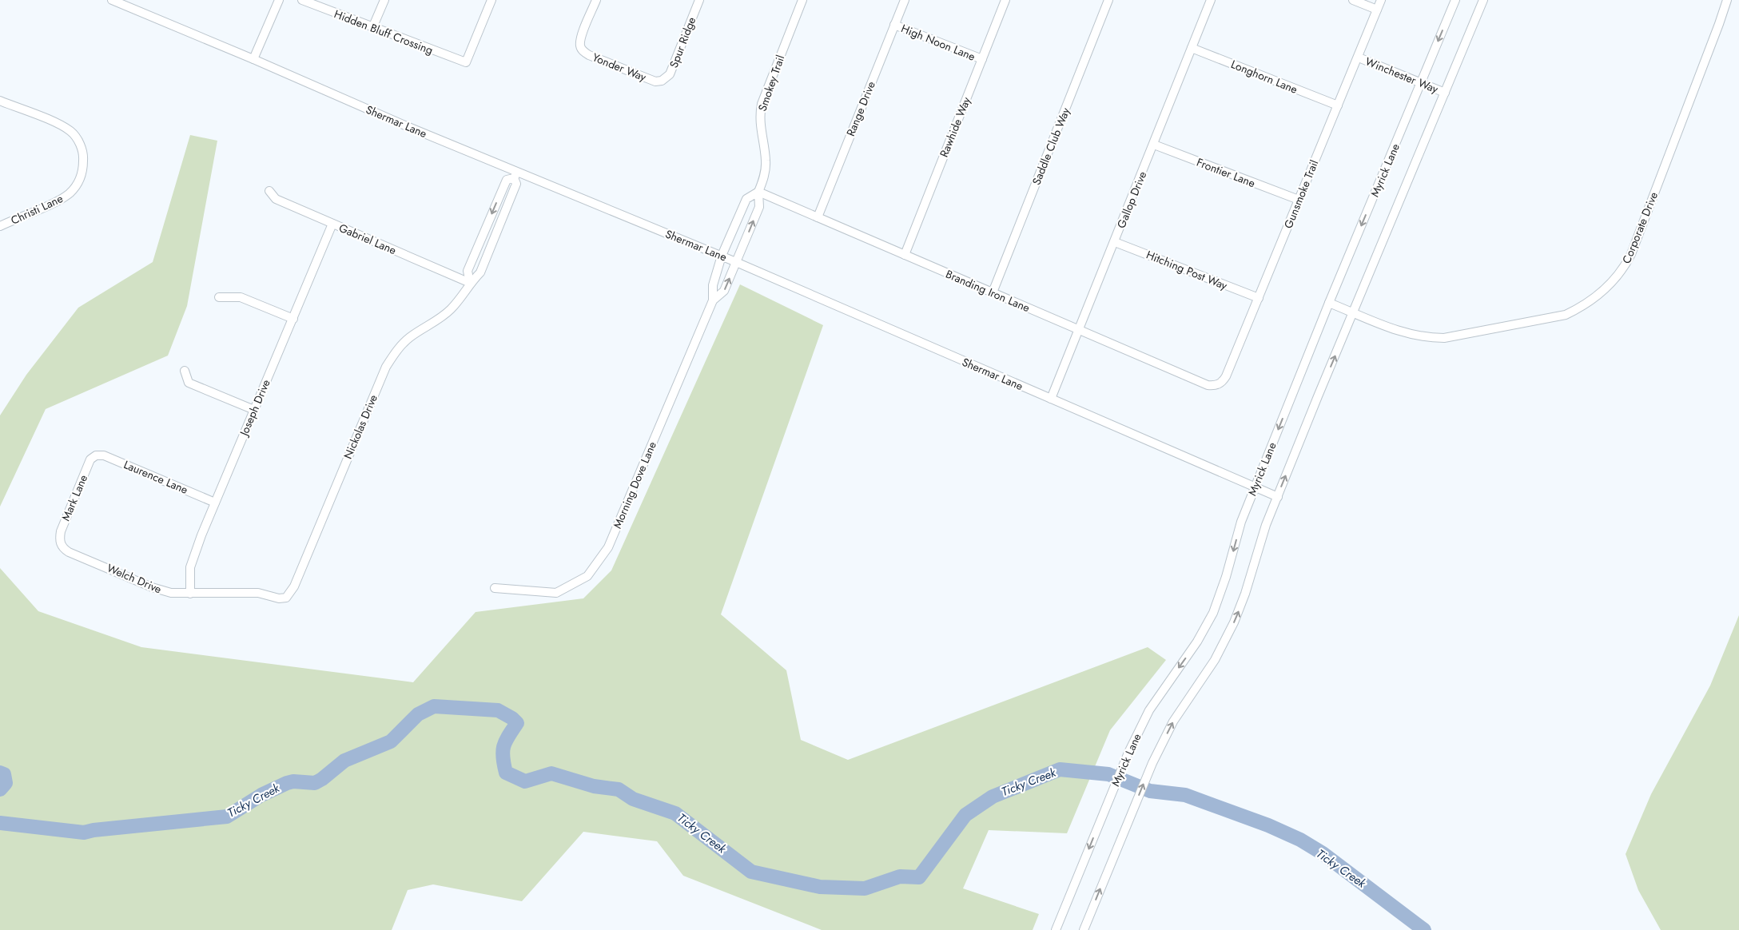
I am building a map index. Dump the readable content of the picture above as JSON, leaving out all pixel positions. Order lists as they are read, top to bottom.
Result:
{
  "streets": {
    "street": [
      "Hidden Bluff Crossing",
      "Spur Ridge",
      "High Noon Lane",
      "Yonder Way",
      "Winchester Way",
      "Longhorn Lane",
      "Smokey Trail",
      "Range Drive",
      "Shermar Lane",
      "Rawhide Way",
      "Saddle Club Way",
      "Myrick Lane",
      "Frontier Lane",
      "Gunsmoke Trail",
      "Gallop Drive",
      "Christi Lane",
      "Corporate Drive",
      "Gabriel Lane",
      "Hitching Post Way",
      "Branding Iron Lane",
      "Joseph Drive",
      "Nickolas Drive",
      "Laurence Lane",
      "Morning Dove Lane",
      "Mark Lane",
      "Welch Drive"
    ]
  },
  "crossings": [
    ["Spur Ridge", "Yonder Way"],
    ["High Noon Lane", "Range Drive"],
    ["High Noon Lane", "Rawhide Way"],
    ["Winchester Way", "Myrick Lane"],
    ["Winchester Way", "Gunsmoke Trail"],
    ["Longhorn Lane", "Gunsmoke Trail"],
    ["Longhorn Lane", "Gallop Drive"],
    ["Smokey Trail", "Shermar Lane"],
    ["Smokey Trail", "Branding Iron Lane"],
    ["Smokey Trail", "Morning Dove Lane"],
    ["Range Drive", "Branding Iron Lane"],
    ["Shermar Lane", "Myrick Lane"],
    ["Shermar Lane", "Gallop Drive"],
    ["Shermar Lane", "Nickolas Drive"],
    ["Shermar Lane", "Morning Dove Lane"],
    ["Rawhide Way", "Branding Iron Lane"],
    ["Saddle Club Way", "Branding Iron Lane"],
    ["Myrick Lane", "Corporate Drive"],
    ["Frontier Lane", "Gunsmoke Trail"],
    ["Frontier Lane", "Gallop Drive"],
    ["Gunsmoke Trail", "Hitching Post Way"],
    ["Gunsmoke Trail", "Branding Iron Lane"],
    ["Gallop Drive", "Hitching Post Way"],
    ["Gallop Drive", "Branding Iron Lane"],
    ["Gabriel Lane", "Joseph Drive"],
    ["Gabriel Lane", "Nickolas Drive"],
    ["Joseph Drive", "Laurence Lane"],
    ["Joseph Drive", "Welch Drive"],
    ["Nickolas Drive", "Welch Drive"],
    ["Laurence Lane", "Mark Lane"],
    ["Mark Lane", "Welch Drive"]
  ],
  "water": ["Ticky Creek"]
}
